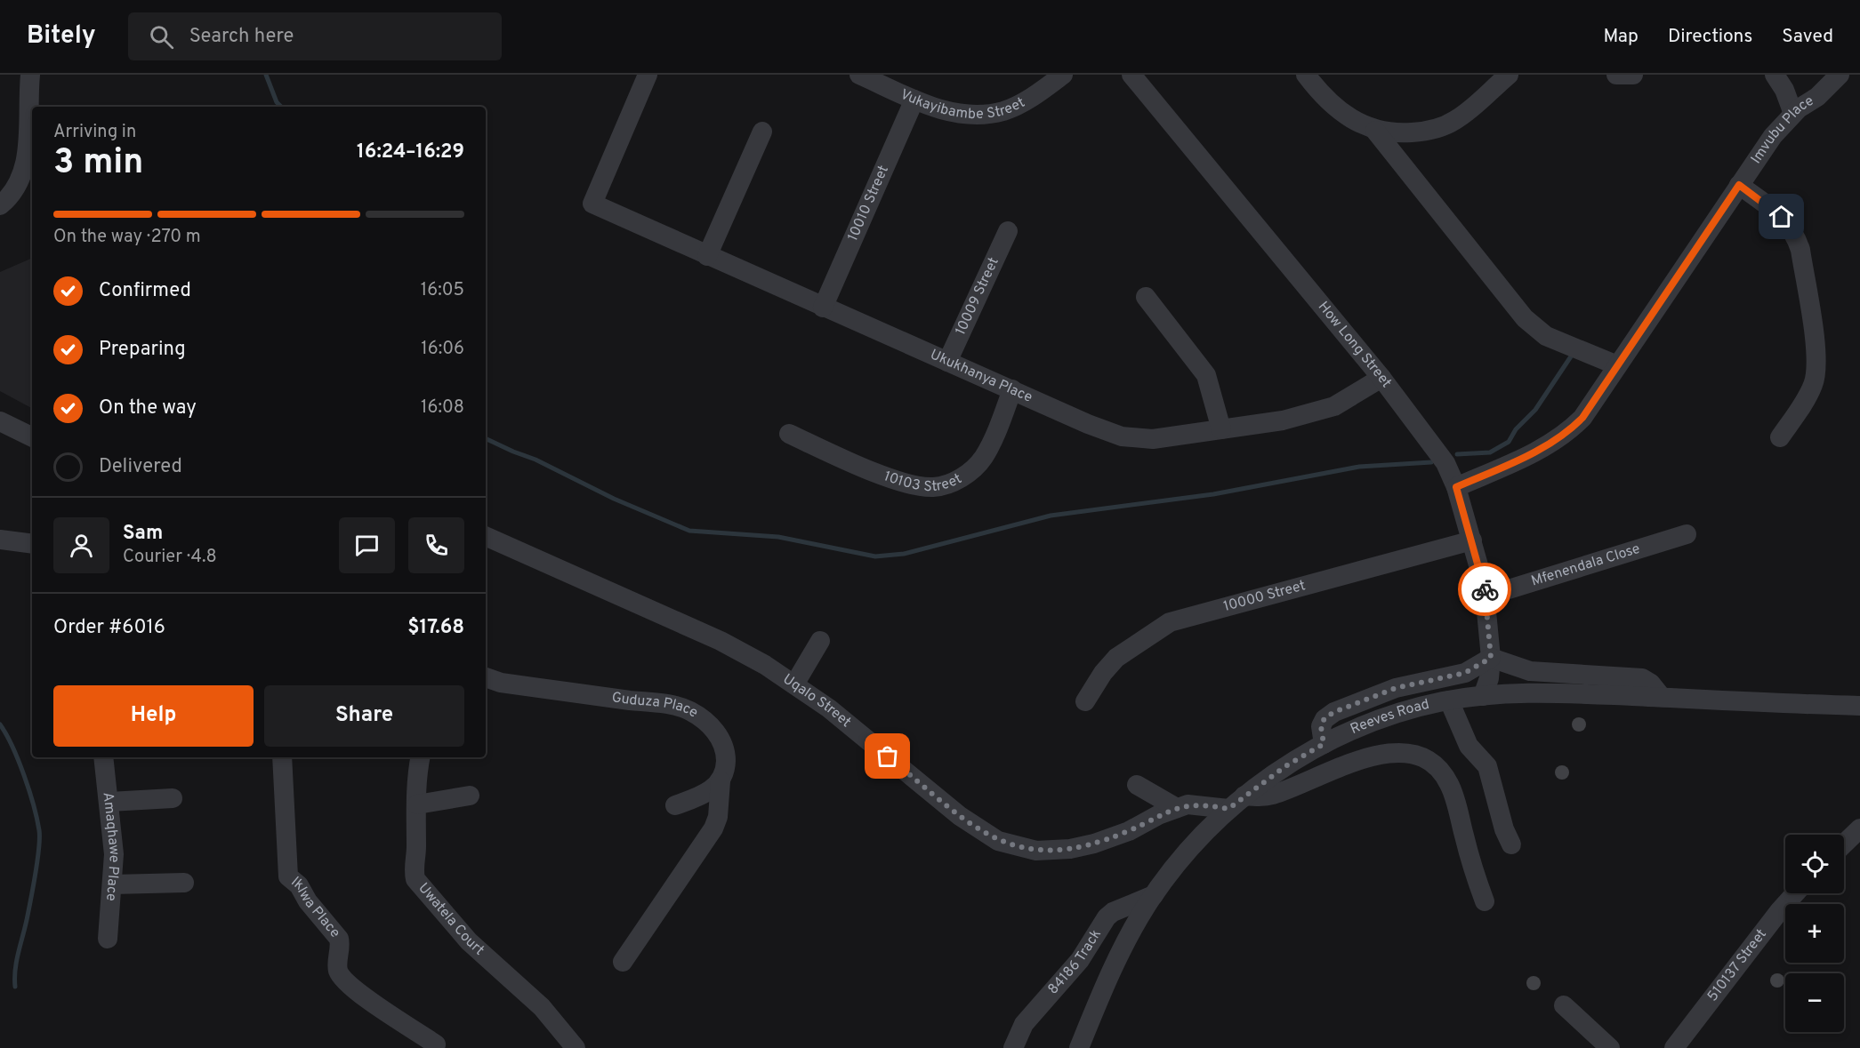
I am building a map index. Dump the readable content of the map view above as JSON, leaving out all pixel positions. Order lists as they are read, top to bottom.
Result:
{
  "streets": {
    "street": [
      "Vukayibambe Street",
      "Imvubu Place",
      "10010 Street",
      "10009 Street",
      "How Long Street",
      "Ukukhanya Place",
      "10103 Street",
      "Mfenendala Close",
      "10000 Street",
      "Uqalo Street",
      "Guduza Place",
      "Reeves Road",
      "Amaqhawe Place",
      "Iklwa Place",
      "Uwatela Court",
      "84186 Track",
      "510137 Street"
    ]
  },
  "crossings": [
    ["Vukayibambe Street", "10010 Street"],
    ["Imvubu Place", "How Long Street"],
    ["10010 Street", "Ukukhanya Place"],
    ["10009 Street", "Ukukhanya Place"],
    ["How Long Street", "Ukukhanya Place"],
    ["How Long Street", "Mfenendala Close"],
    ["How Long Street", "10000 Street"],
    ["How Long Street", "Reeves Road"],
    ["Ukukhanya Place", "10103 Street"],
    ["Uqalo Street", "Reeves Road"],
    ["Reeves Road", "84186 Track"]
  ],
  "page": {
    "header": "Bitely",
    "search": "Search here",
    "nav": ["Map", "Directions", "Saved"],
    "heading": ["3 min", "Arriving in", "16:24–16:29"],
    "panel": [
      "Sam",
      "Courier · 4.8",
      "Order #6016",
      "$17.68"
    ],
    "bar": "On the way · 270 m",
    "list": [
      ["Confirmed", "16:05"],
      ["Preparing", "16:06"],
      ["On the way", "16:08"],
      "Delivered"
    ],
    "buttons": ["Help", "Share"],
    "map_buttons": ["+", "−"]
  }
}
